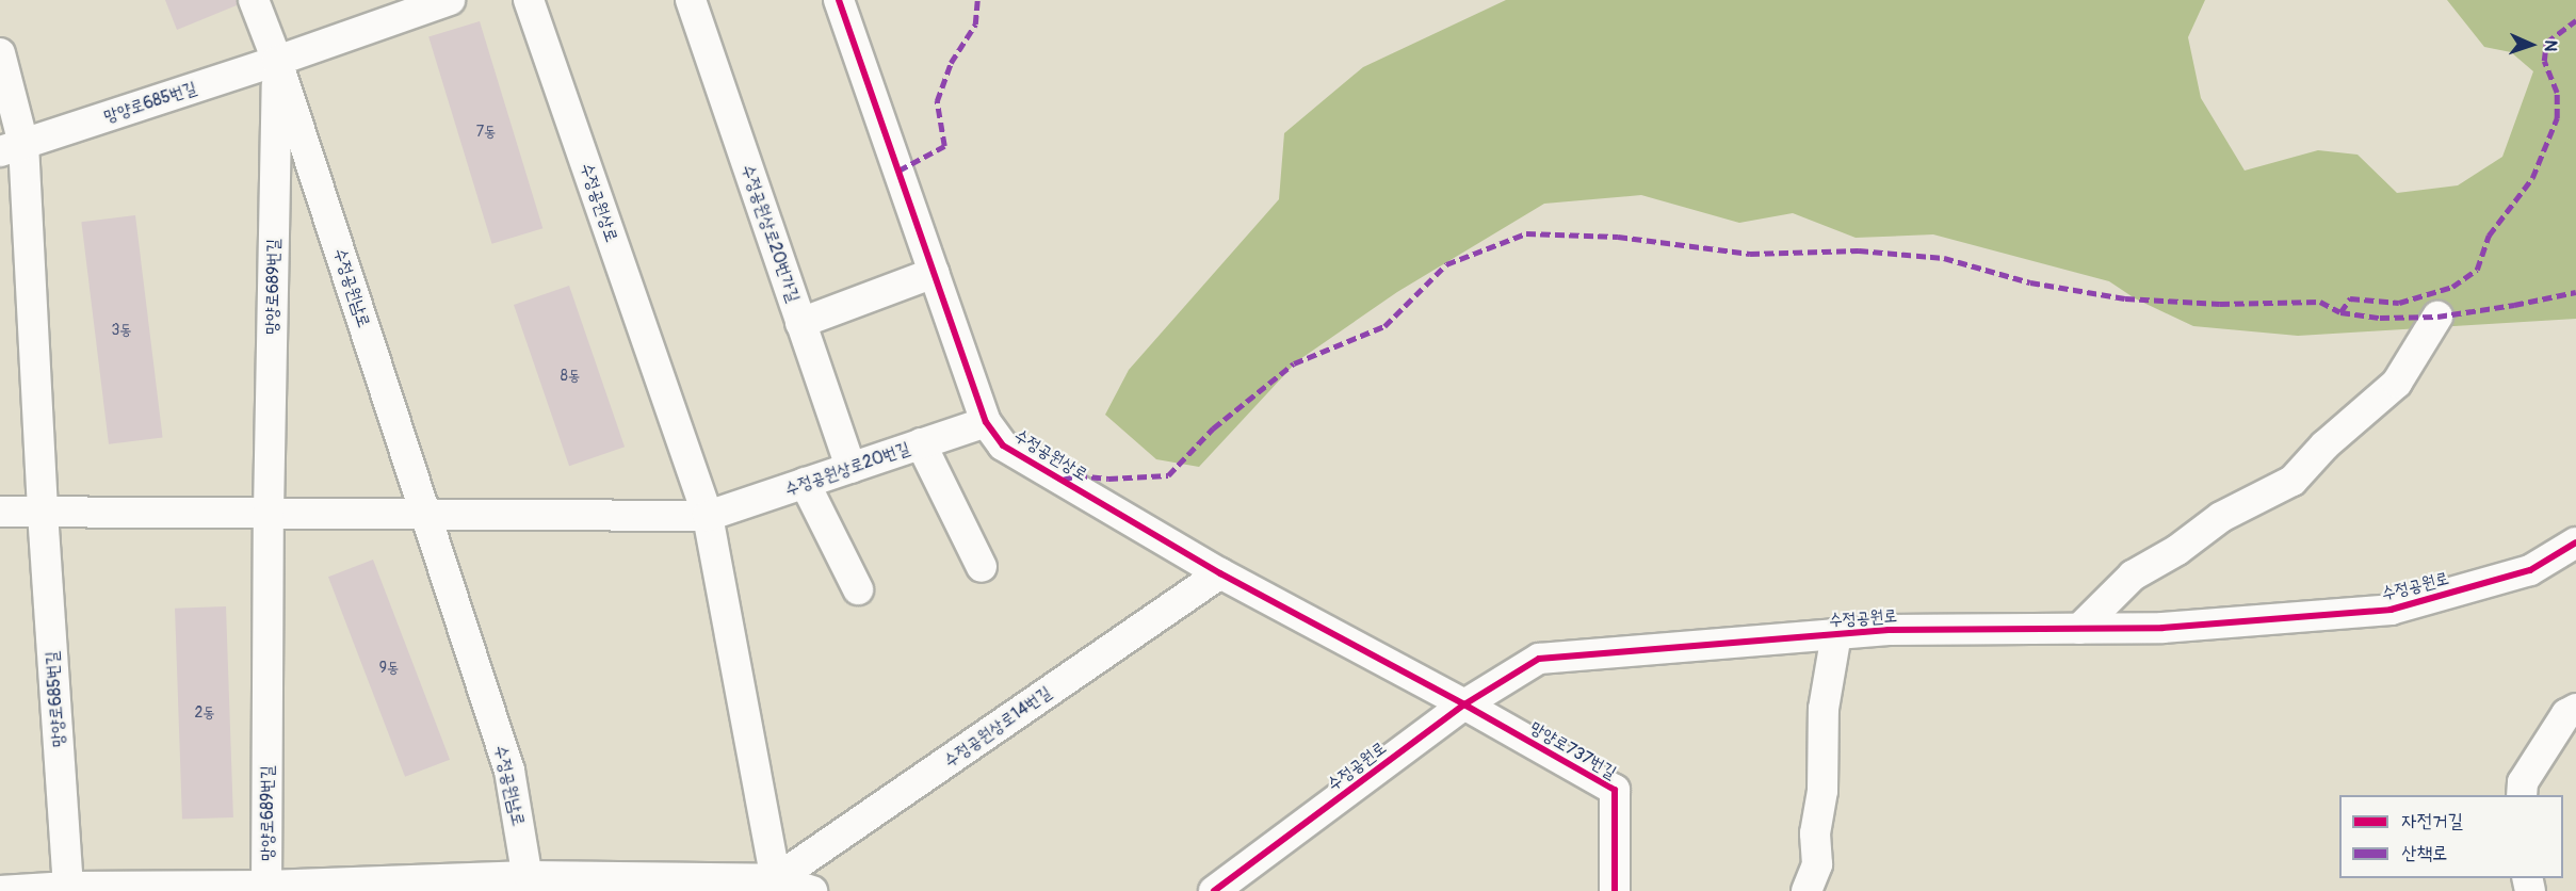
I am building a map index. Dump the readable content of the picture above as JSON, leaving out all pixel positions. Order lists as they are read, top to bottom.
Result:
{
  "streets": {
    "street": [
      "망양로685번길",
      "수정공원상로",
      "수정공원상로20번가길",
      "망양로689번길",
      "수정공원남로",
      "수정공원상로20번길",
      "수정공원로",
      "수정공원상로14번길",
      "망양로737번길"
    ]
  },
  "crossings": [
    ["망양로685번길", "망양로689번길"],
    ["망양로685번길", "수정공원남로"],
    ["수정공원상로", "수정공원상로20번길"],
    ["수정공원상로", "수정공원로"],
    ["수정공원상로", "수정공원상로14번길"],
    ["수정공원상로", "망양로737번길"],
    ["수정공원상로20번가길", "수정공원상로20번길"],
    ["망양로689번길", "수정공원남로"],
    ["수정공원로", "망양로737번길"]
  ],
  "house_numbers": [
    "7동",
    "3동",
    "8동",
    "9동",
    "2동"
  ],
  "legend": ["자전거길", "산책로"],
  "north": "right"
}
